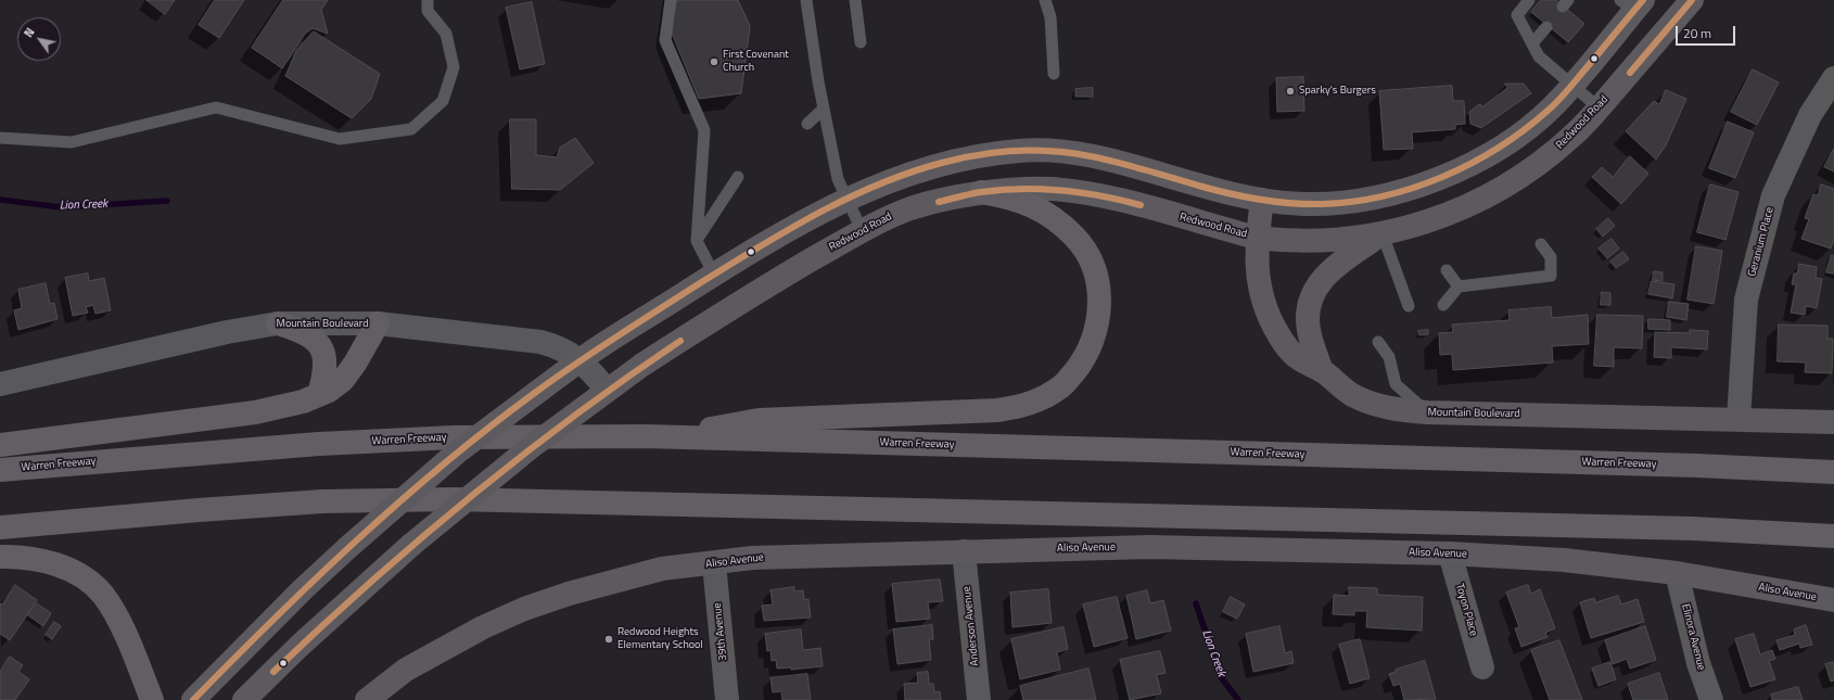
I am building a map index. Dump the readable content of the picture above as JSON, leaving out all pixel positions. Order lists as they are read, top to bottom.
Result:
{
  "streets": {
    "highway": ["Warren Freeway"],
    "main road": ["Redwood Road", "Mountain Boulevard", "Aliso Avenue"],
    "street": [
      "Geranium Place",
      "Toyon Place",
      "Anderson Avenue",
      "39th Avenue",
      "Elinora Avenue"
    ]
  },
  "crossings": [
    ["Redwood Road", "Mountain Boulevard"],
    ["Geranium Place", "Mountain Boulevard"],
    ["Aliso Avenue", "Toyon Place"],
    ["Aliso Avenue", "Anderson Avenue"],
    ["Aliso Avenue", "39th Avenue"],
    ["Aliso Avenue", "Elinora Avenue"]
  ],
  "water": ["Lion Creek"],
  "places": ["First Covenant Church", "Sparky's Burgers", "Redwood Heights Elementary School"],
  "scale_bar": "20 m",
  "north": "top left"
}
